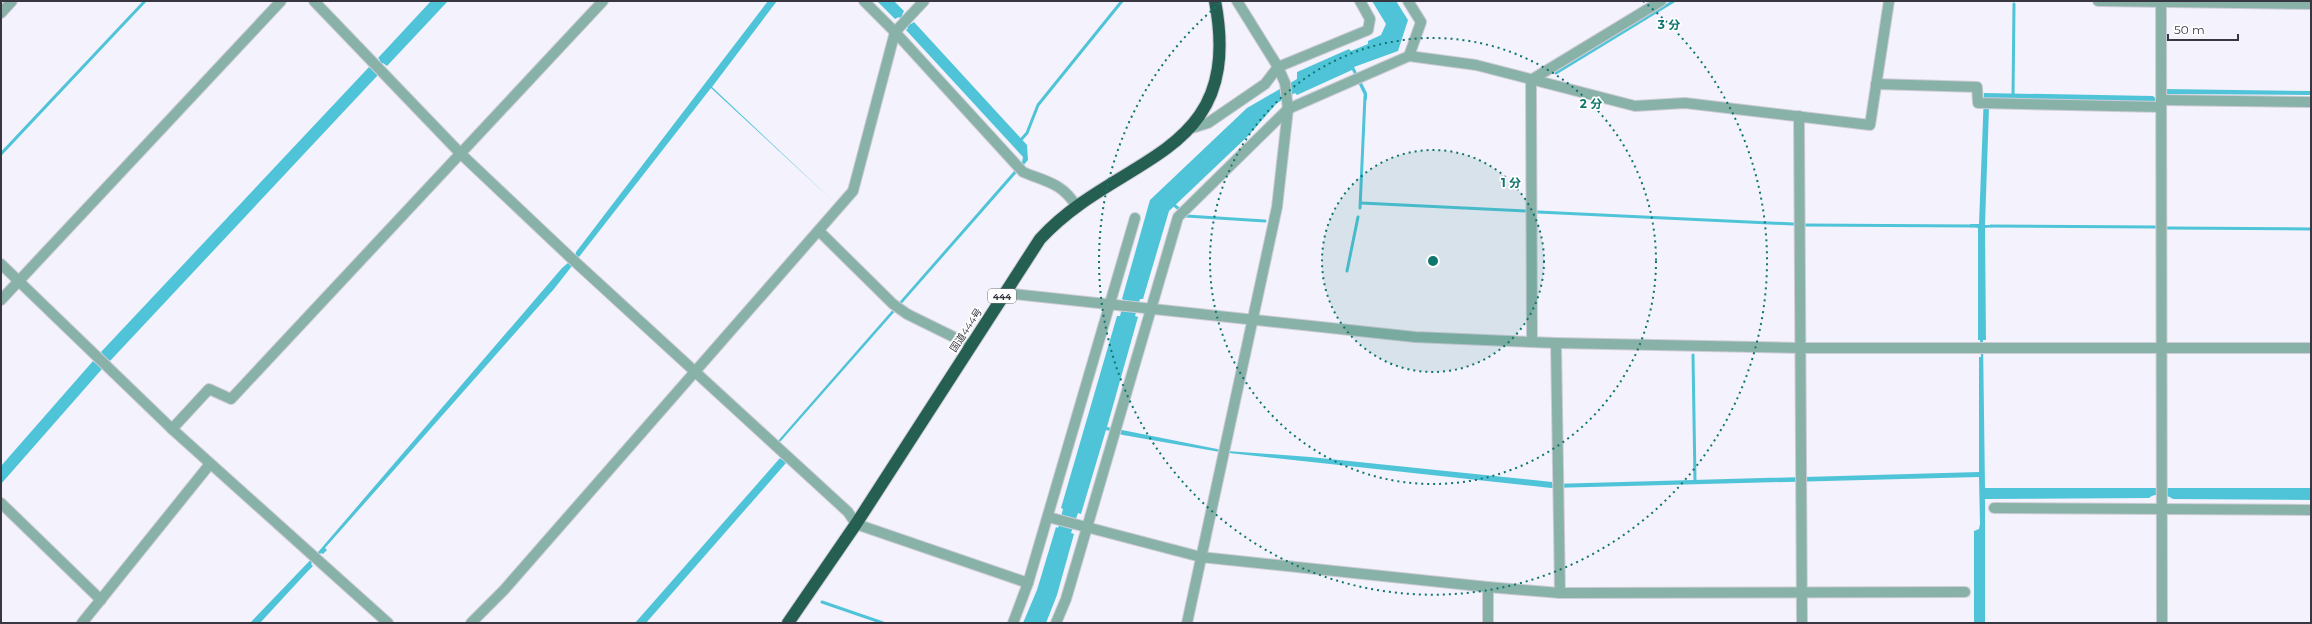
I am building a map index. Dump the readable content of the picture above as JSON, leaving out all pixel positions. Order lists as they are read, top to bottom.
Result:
{
  "streets": {
    "highway": ["444", "国道444号"]
  },
  "scale_bar": "50 m",
  "rings": ["3 分", "2 分", "1 分"]
}
